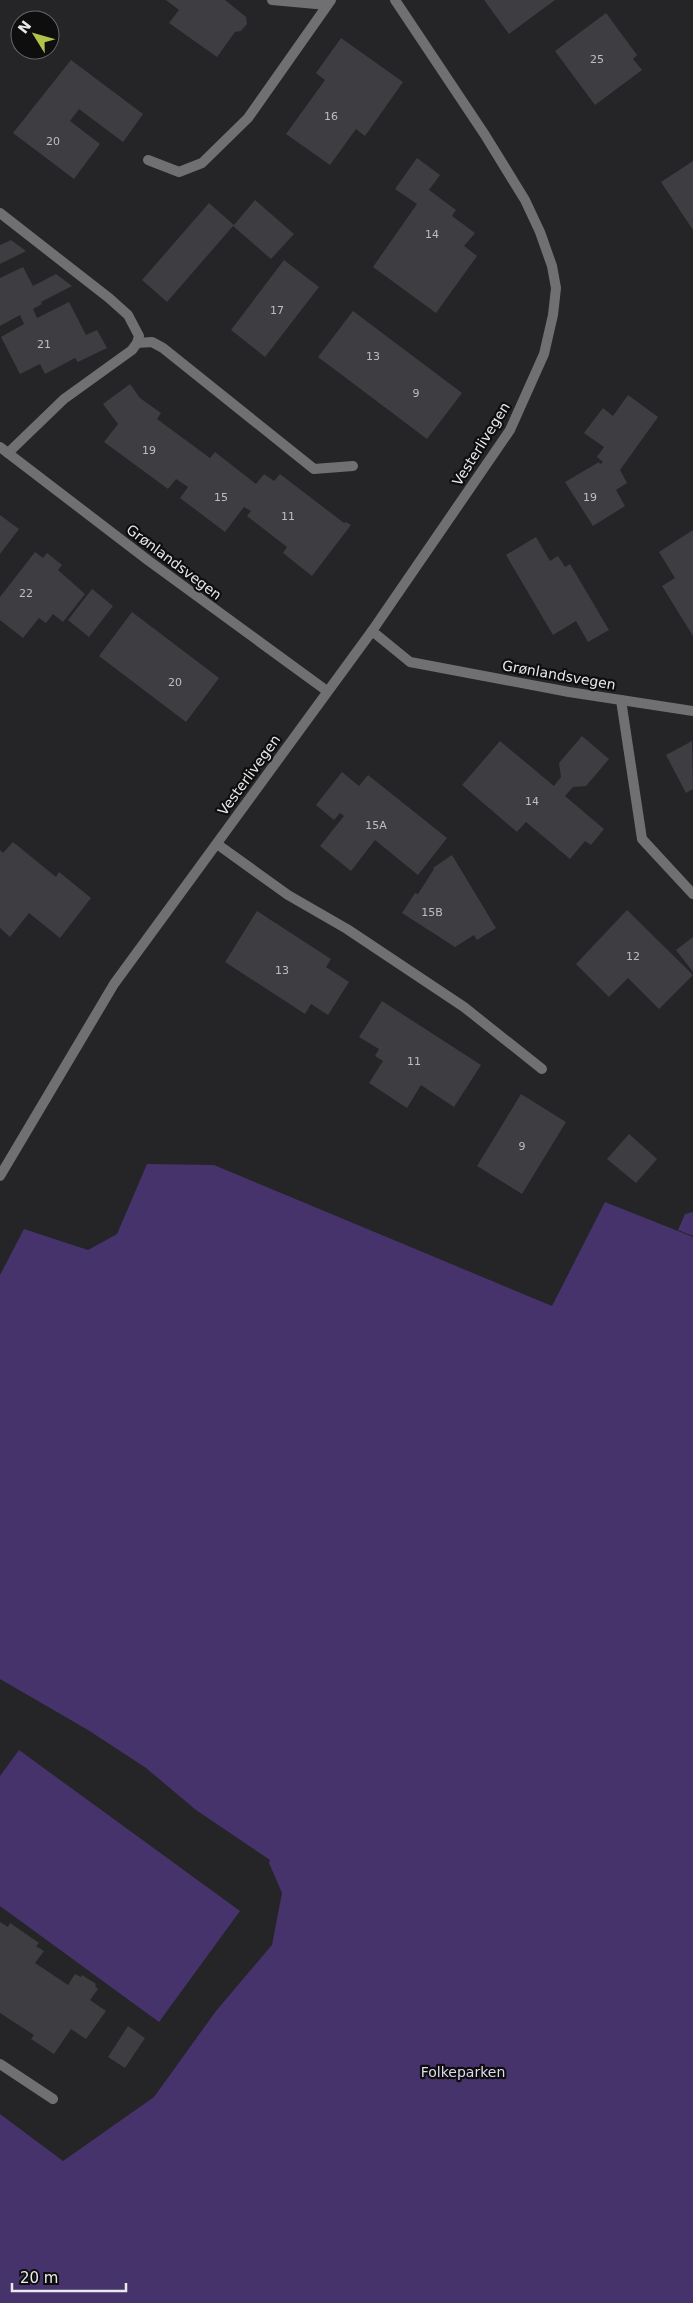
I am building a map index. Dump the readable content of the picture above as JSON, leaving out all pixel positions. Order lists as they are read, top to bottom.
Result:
{
  "streets": {
    "street": ["Vesterlivegen", "Grønlandsvegen"]
  },
  "crossings": [
    ["Vesterlivegen", "Grønlandsvegen"]
  ],
  "parks": ["Folkeparken"],
  "house_numbers": [
    "25",
    "16",
    "20",
    "14",
    "17",
    "21",
    "13",
    "9",
    "19",
    "15",
    "19",
    "11",
    "22",
    "20",
    "14",
    "15A",
    "15B",
    "12",
    "13",
    "11",
    "9"
  ],
  "scale_bar": "20 m",
  "north": "top left"
}
